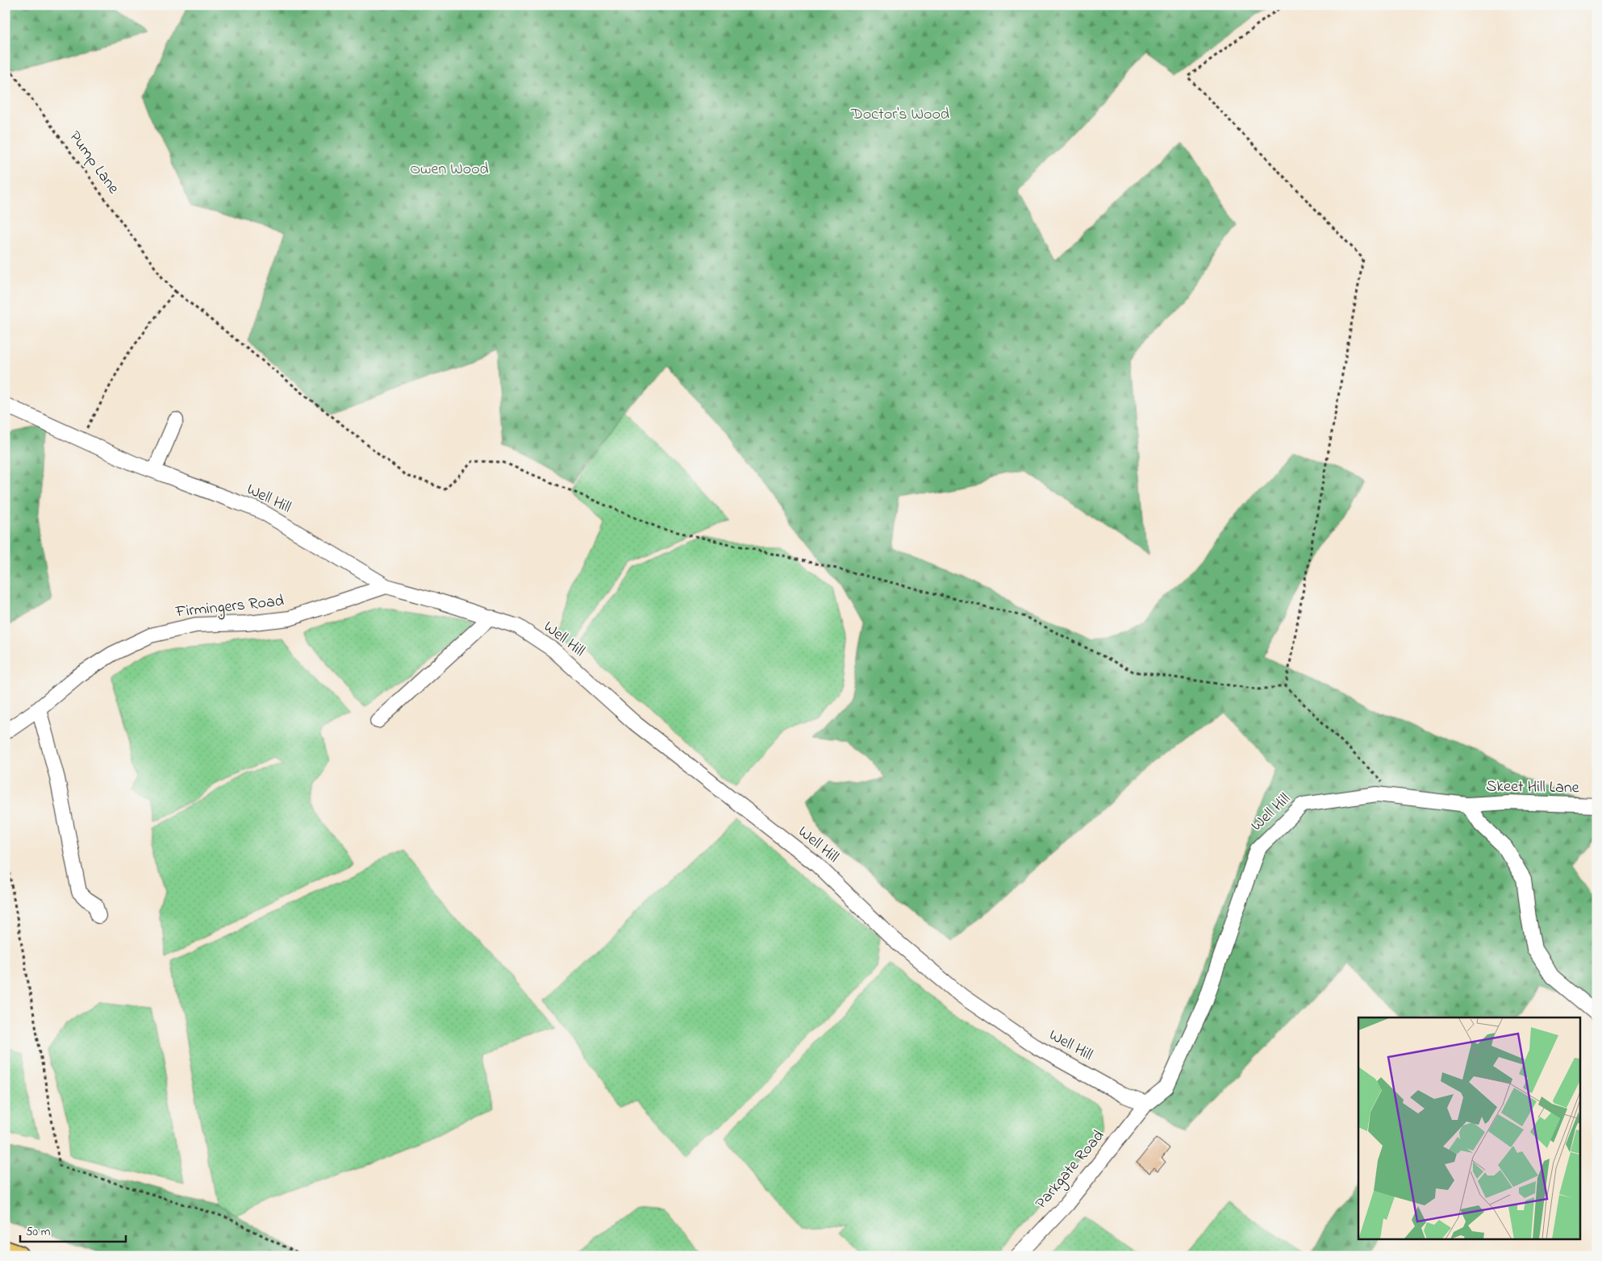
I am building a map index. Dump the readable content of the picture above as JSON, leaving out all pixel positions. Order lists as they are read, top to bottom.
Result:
{
  "streets": {
    "street": [
      "Well Hill",
      "Firmingers Road",
      "Skeet Hill Lane",
      "Parkgate Road"
    ],
    "path": ["Pump Lane"]
  },
  "crossings": [
    ["Well Hill", "Firmingers Road"],
    ["Well Hill", "Skeet Hill Lane"],
    ["Well Hill", "Parkgate Road"]
  ],
  "parks": ["Doctor's Wood", "Owen Wood"],
  "scale_bar": "50 m"
}
